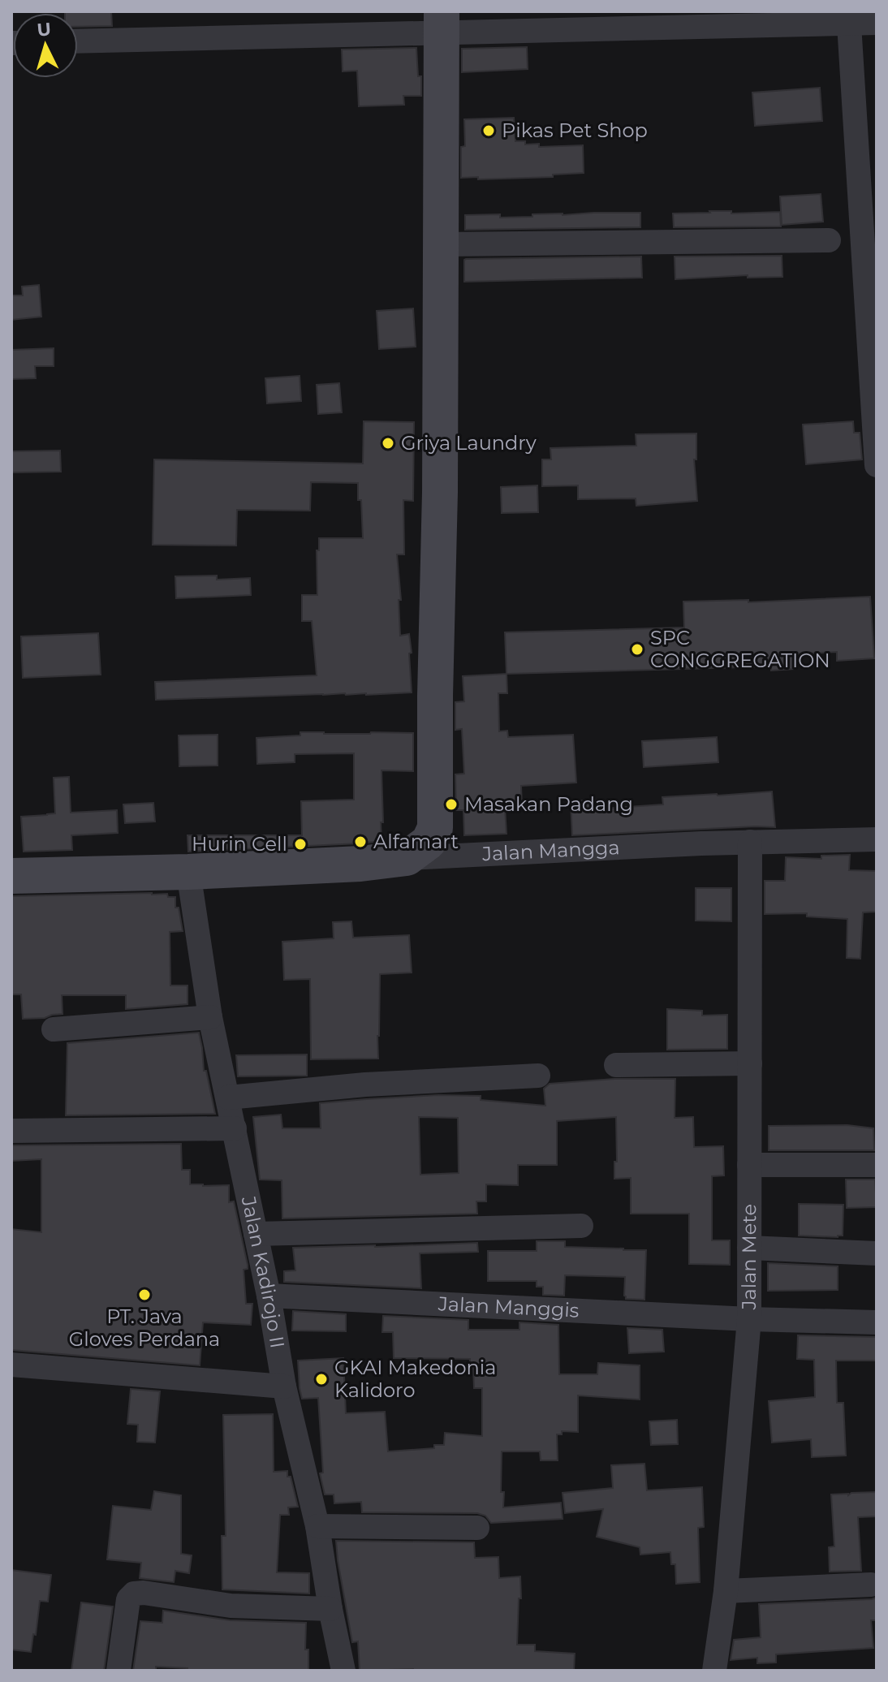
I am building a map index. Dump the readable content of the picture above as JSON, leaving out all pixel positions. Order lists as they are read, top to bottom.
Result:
{
  "streets": {
    "street": [
      "Jalan Mangga",
      "Jalan Mete",
      "Jalan Kadirojo II",
      "Jalan Manggis"
    ]
  },
  "crossings": [
    ["Jalan Mangga", "Jalan Mete"],
    ["Jalan Mangga", "Jalan Kadirojo II"],
    ["Jalan Mete", "Jalan Manggis"],
    ["Jalan Kadirojo II", "Jalan Manggis"]
  ],
  "places": [
    "Pikas Pet Shop",
    "Griya Laundry",
    "SPC CONGGREGATION",
    "Masakan Padang",
    "Alfamart",
    "Hurin Cell",
    "PT. Java Gloves Perdana",
    "GKAI Makedonia Kalidoro"
  ],
  "north": "top"
}
